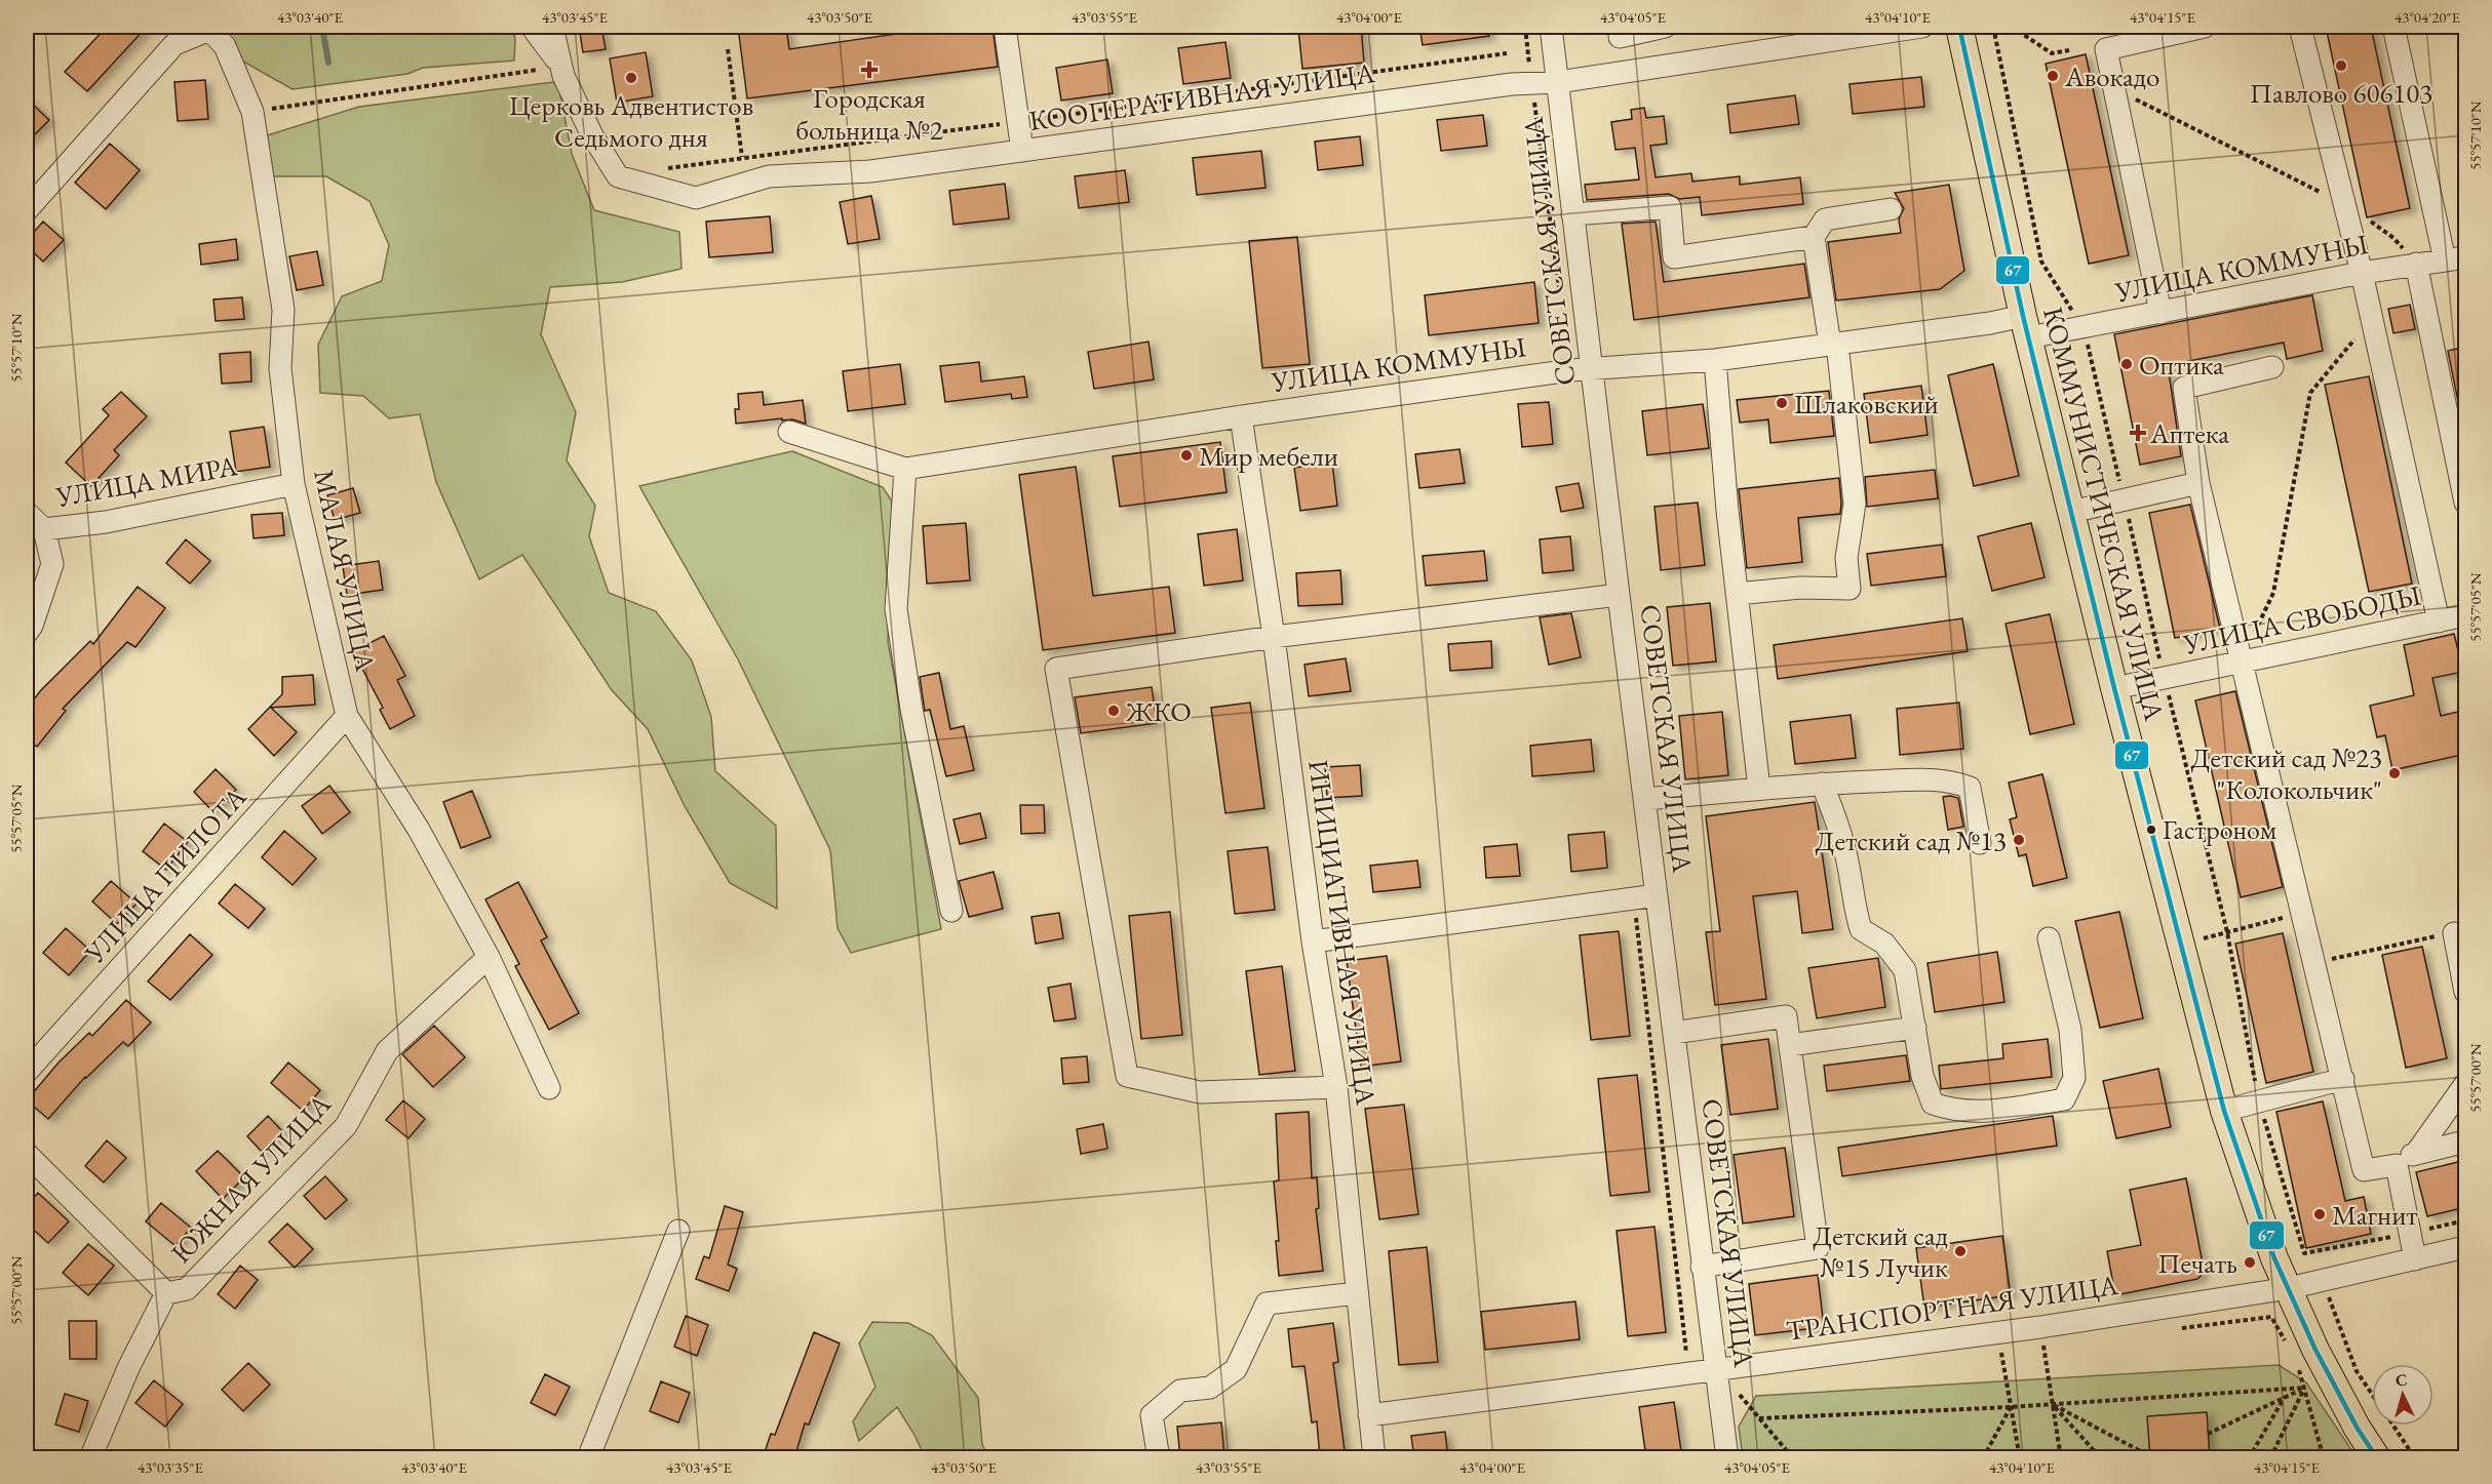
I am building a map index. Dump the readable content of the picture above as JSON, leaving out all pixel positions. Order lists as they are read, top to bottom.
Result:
{
  "streets": {
    "main road": ["КОММУНИСТИЧЕСКАЯ УЛИЦА"],
    "street": [
      "КООПЕРАТИВНАЯ УЛИЦА",
      "СОВЕТСКАЯ УЛИЦА",
      "УЛИЦА КОММУНЫ",
      "УЛИЦА МИРА",
      "МАЛАЯ УЛИЦА",
      "УЛИЦА СВОБОДЫ",
      "УЛИЦА ПИЛОТА",
      "ИНИЦИАТИВНАЯ УЛИЦА",
      "ЮЖНАЯ УЛИЦА",
      "ТРАНСПОРТНАЯ УЛИЦА"
    ]
  },
  "crossings": [
    ["КООПЕРАТИВНАЯ УЛИЦА", "СОВЕТСКАЯ УЛИЦА"],
    ["СОВЕТСКАЯ УЛИЦА", "УЛИЦА КОММУНЫ"],
    ["СОВЕТСКАЯ УЛИЦА", "ТРАНСПОРТНАЯ УЛИЦА"],
    ["УЛИЦА КОММУНЫ", "КОММУНИСТИЧЕСКАЯ УЛИЦА"],
    ["УЛИЦА КОММУНЫ", "ИНИЦИАТИВНАЯ УЛИЦА"],
    ["УЛИЦА МИРА", "МАЛАЯ УЛИЦА"],
    ["КОММУНИСТИЧЕСКАЯ УЛИЦА", "УЛИЦА СВОБОДЫ"],
    ["КОММУНИСТИЧЕСКАЯ УЛИЦА", "ТРАНСПОРТНАЯ УЛИЦА"],
    ["МАЛАЯ УЛИЦА", "УЛИЦА ПИЛОТА"],
    ["МАЛАЯ УЛИЦА", "ЮЖНАЯ УЛИЦА"],
    ["ИНИЦИАТИВНАЯ УЛИЦА", "ТРАНСПОРТНАЯ УЛИЦА"]
  ],
  "places": {
    "other": [
      "Павлово 606103",
      "Авокадо",
      "Церковь Адвентистов Седьмого дня",
      "Оптика",
      "Шлаковский",
      "Мир мебели",
      "ЖКО",
      "Детский сад №23 \"Колокольчик\"",
      "Гастроном",
      "Детский сад №13",
      "Магнит",
      "Детский сад №15 Лучик",
      "Печать"
    ],
    "health": ["Городская больница №2", "Аптека"]
  },
  "lines": ["transit line 67"],
  "north": "top",
  "coordinates": [
    "43°03'40\"E",
    "43°03'45\"E",
    "43°03'50\"E",
    "43°03'55\"E",
    "43°04'00\"E",
    "43°04'05\"E",
    "43°04'10\"E",
    "43°04'15\"E",
    "43°04'20\"E",
    "55°57'10\"N",
    "55°57'05\"N",
    "55°57'00\"N",
    "43°03'35\"E"
  ]
}
